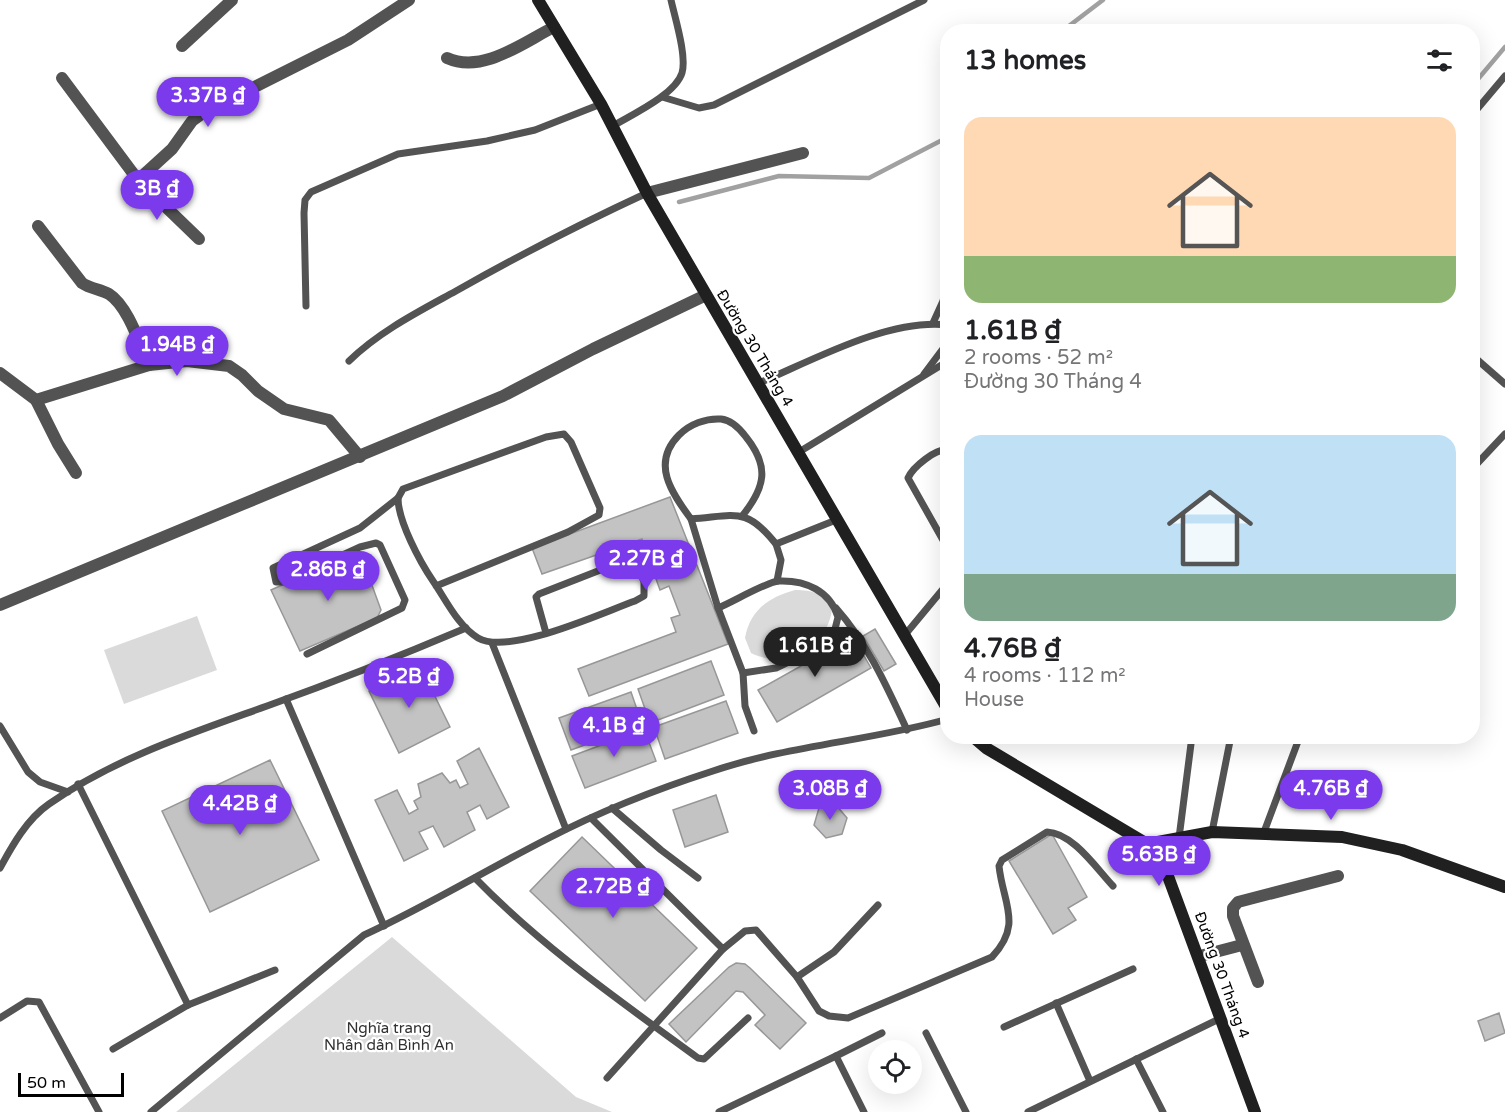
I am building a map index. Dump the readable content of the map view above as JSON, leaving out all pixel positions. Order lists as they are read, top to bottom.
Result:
{
  "streets": {
    "street": ["Đường 30 Tháng 4"]
  },
  "parks": ["Nghĩa trang Nhân dân Bình An"],
  "scale_bar": "50 m",
  "page": {
    "heading": "13 homes",
    "price": [
      "3.37B ₫",
      "3B ₫",
      "1.94B ₫",
      "2.27B ₫",
      "2.86B ₫",
      "1.61B ₫",
      "5.2B ₫",
      "4.1B ₫",
      "3.08B ₫",
      "4.76B ₫",
      "4.42B ₫",
      "5.63B ₫",
      "2.72B ₫"
    ],
    "list": [
      {
        "name": "1.61B ₫",
        "note": "2 rooms · 52 m² · Đường 30 Tháng 4"
      },
      {
        "name": "4.76B ₫",
        "note": "4 rooms · 112 m² · House"
      }
    ],
    "scale": "50 m"
  }
}
